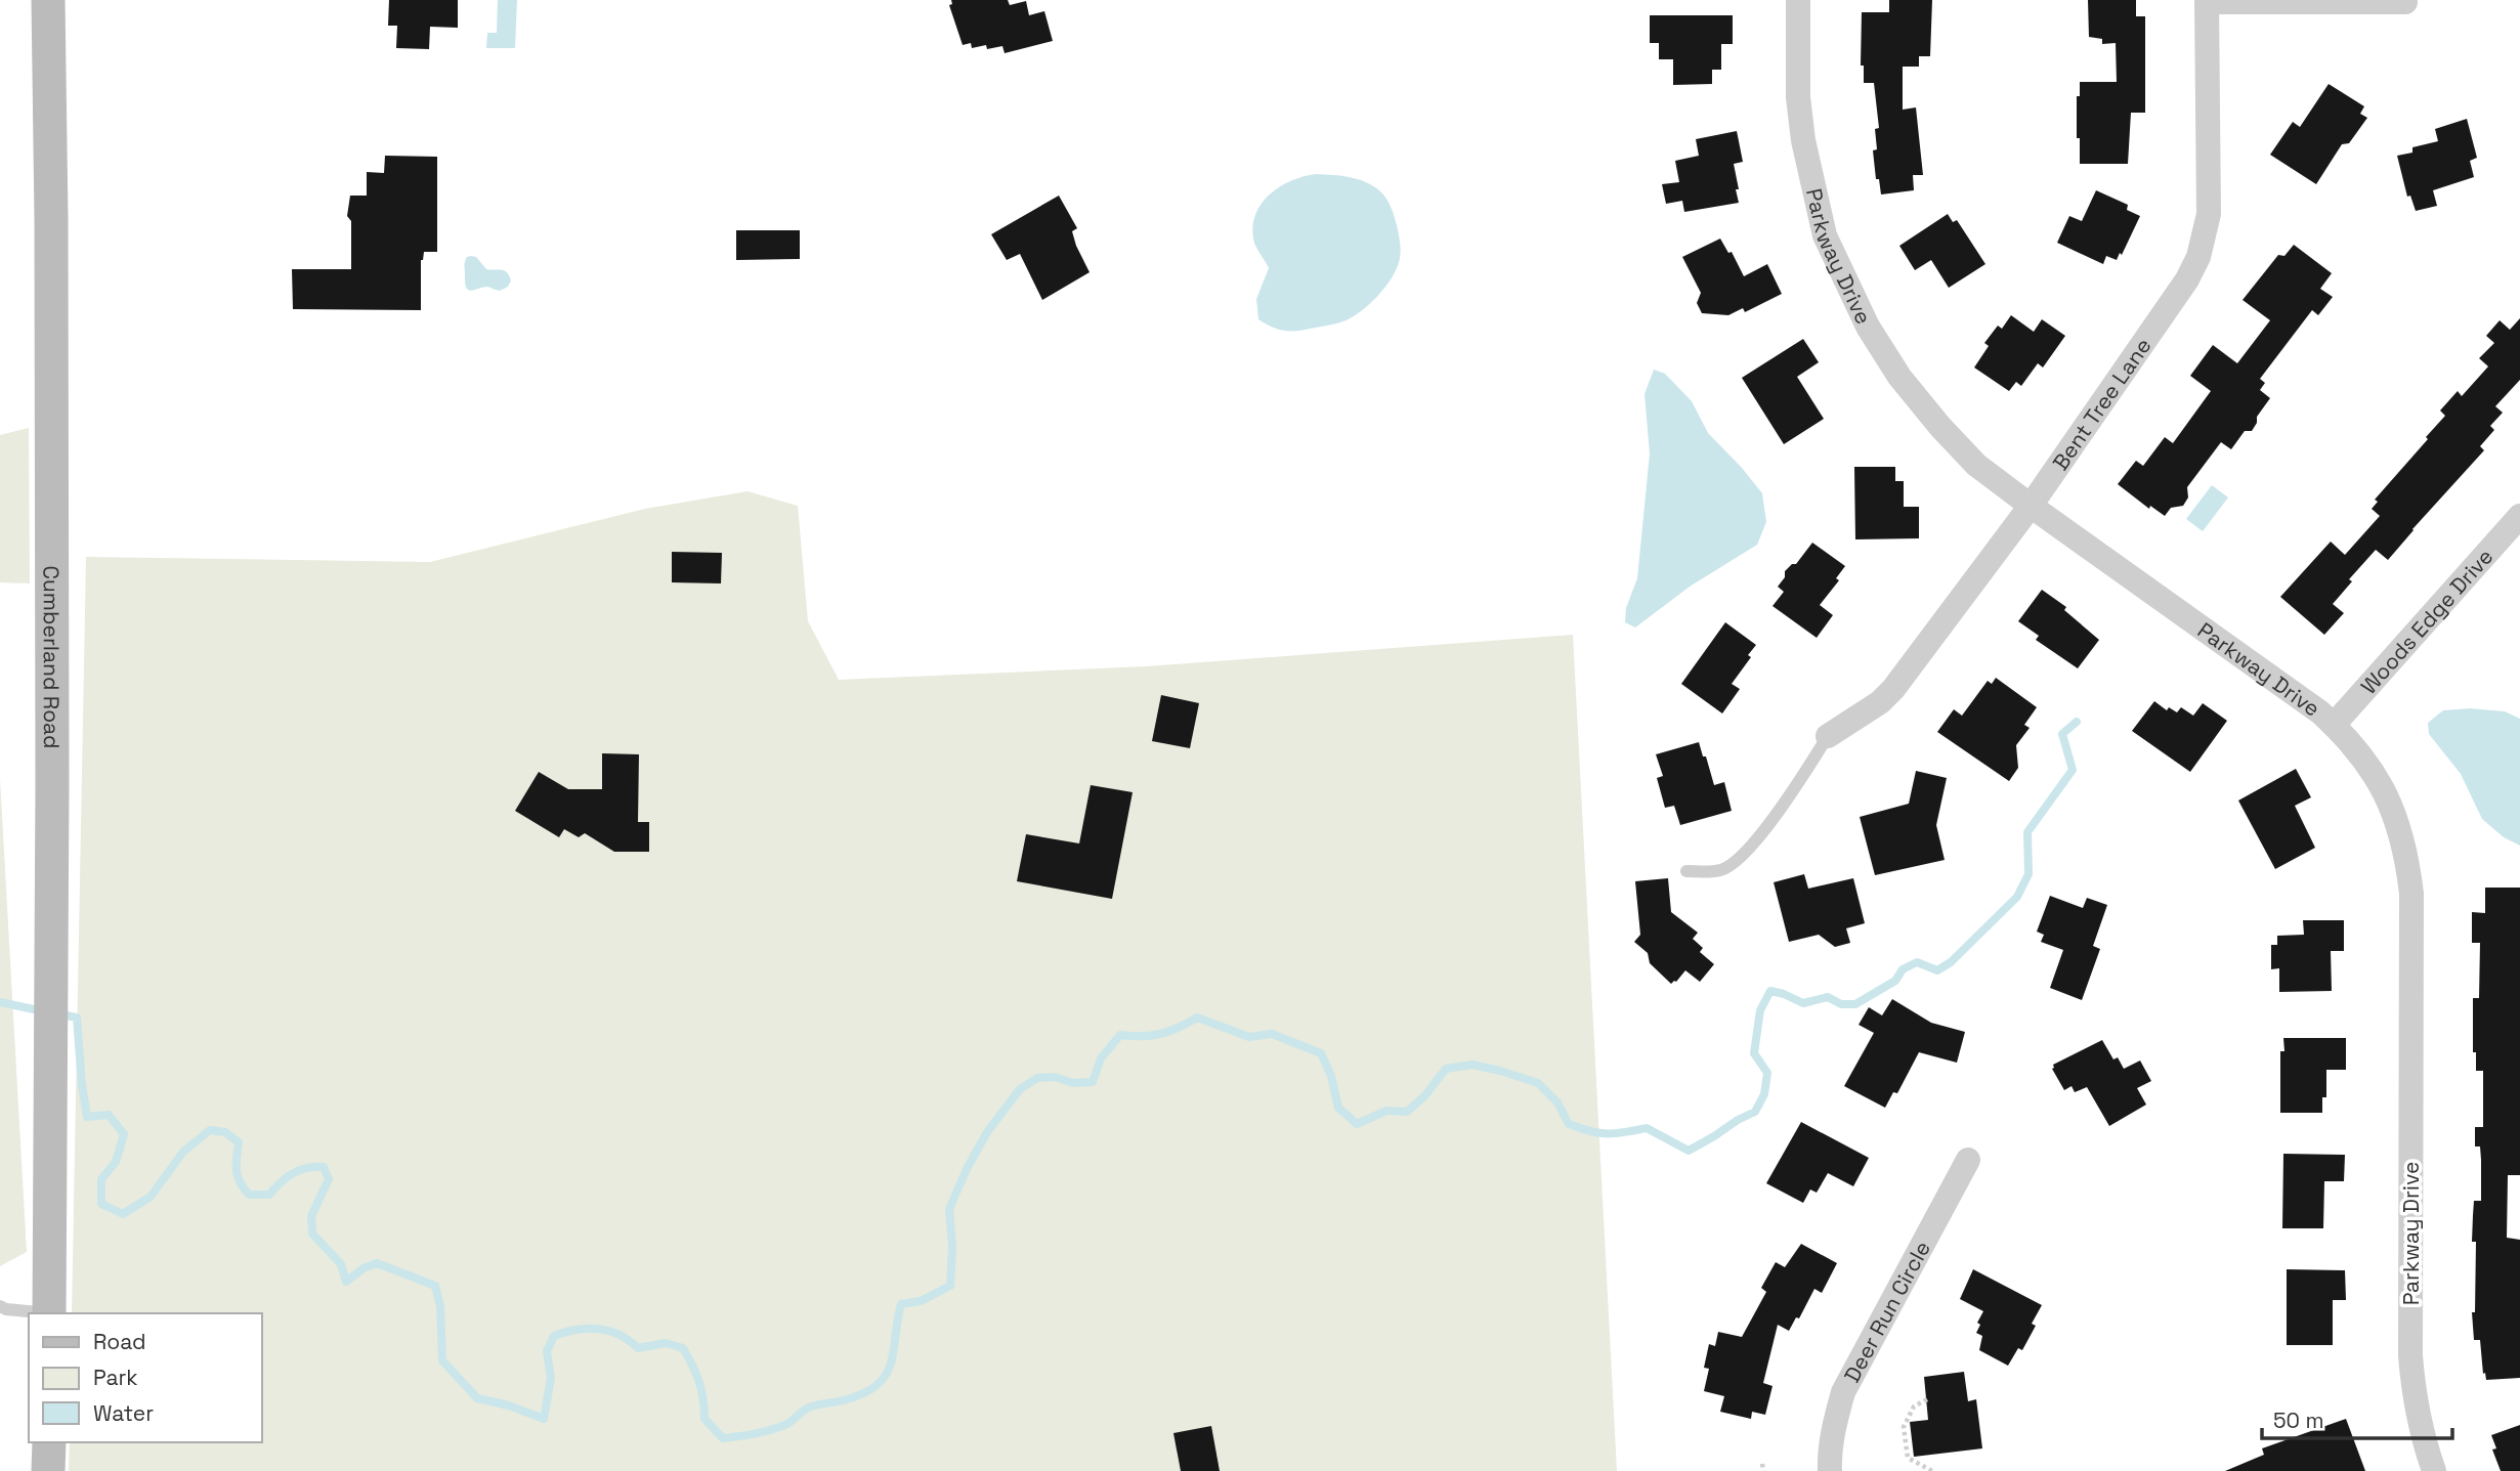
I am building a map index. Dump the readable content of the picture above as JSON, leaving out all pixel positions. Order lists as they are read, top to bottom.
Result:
{
  "streets": {
    "main road": ["Cumberland Road"],
    "street": [
      "Parkway Drive",
      "Bent Tree Lane",
      "Woods Edge Drive",
      "Deer Run Circle"
    ]
  },
  "crossings": [
    ["Parkway Drive", "Bent Tree Lane"],
    ["Parkway Drive", "Woods Edge Drive"]
  ],
  "legend": ["Road", "Park", "Water"],
  "scale_bar": "50 m"
}
